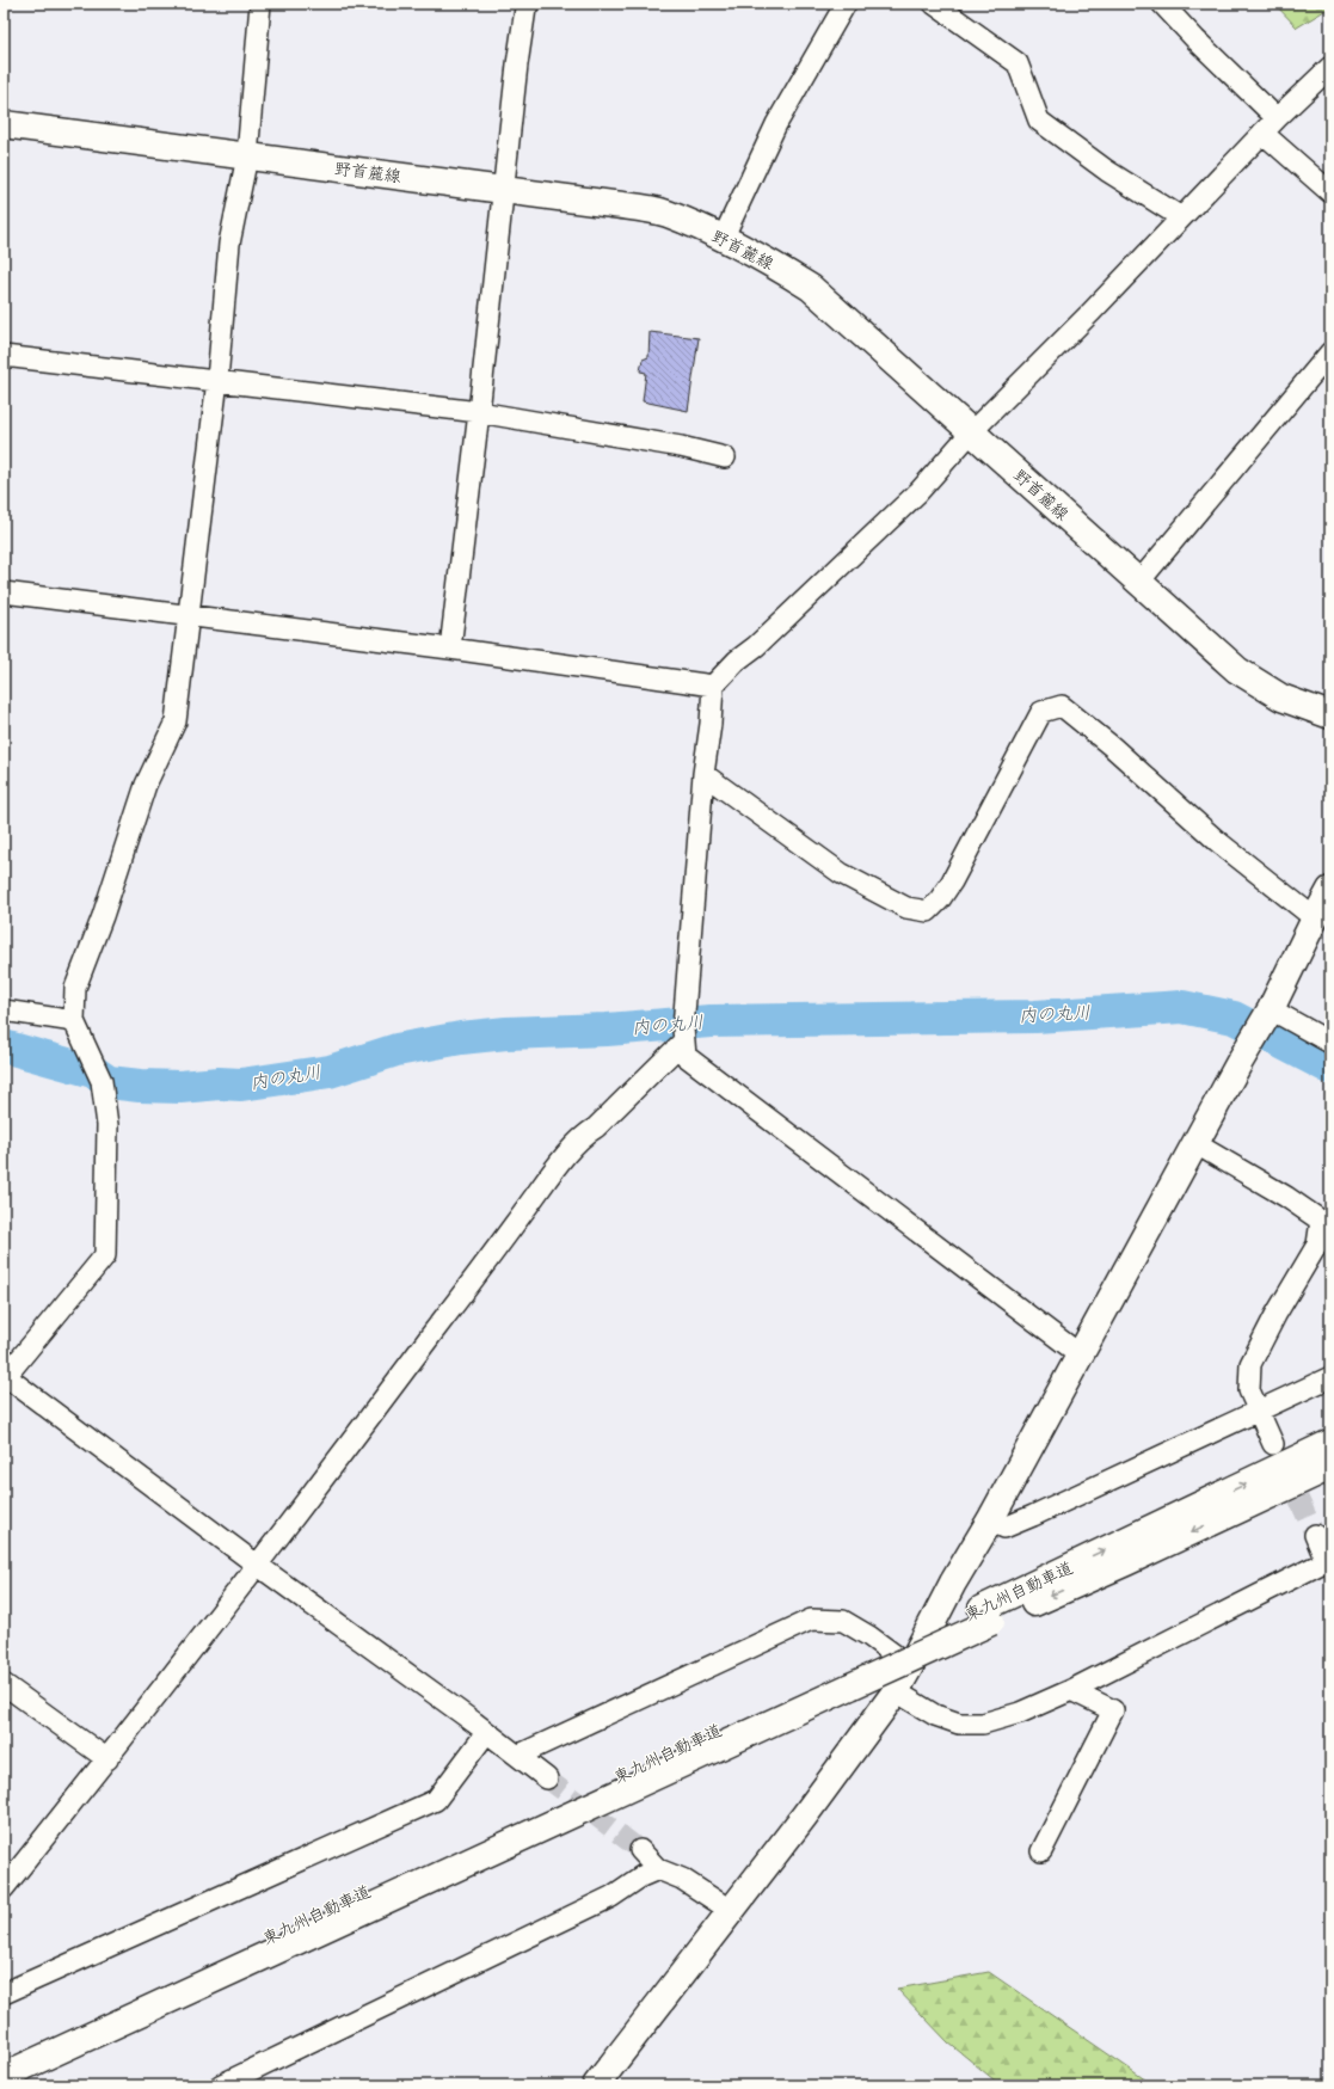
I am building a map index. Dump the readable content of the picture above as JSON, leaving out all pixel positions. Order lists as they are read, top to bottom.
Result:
{
  "streets": {
    "main road": ["野首麓線", "東九州自動車道"]
  },
  "water": ["内の丸川"]
}
